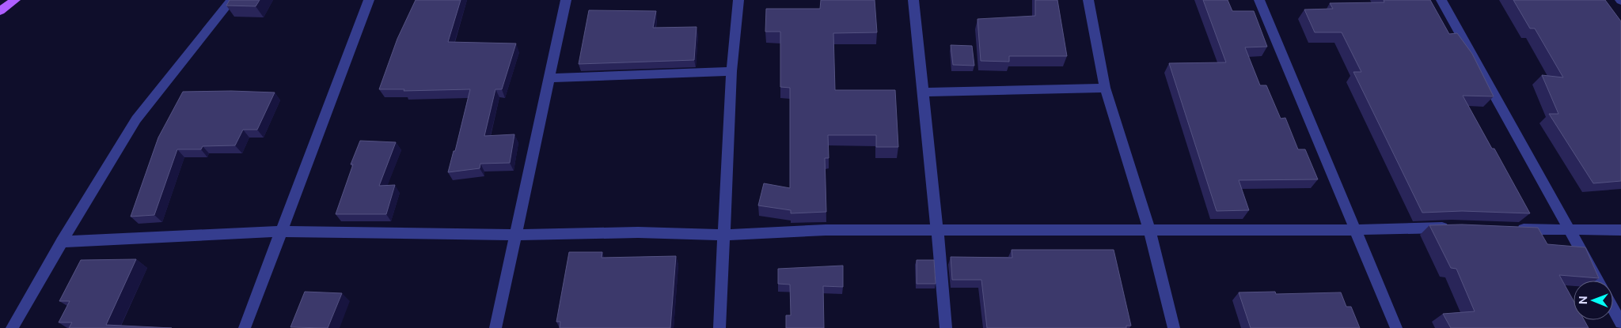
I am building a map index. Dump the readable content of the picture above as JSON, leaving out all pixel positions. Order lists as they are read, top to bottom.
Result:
{
  "north": "left"
}
